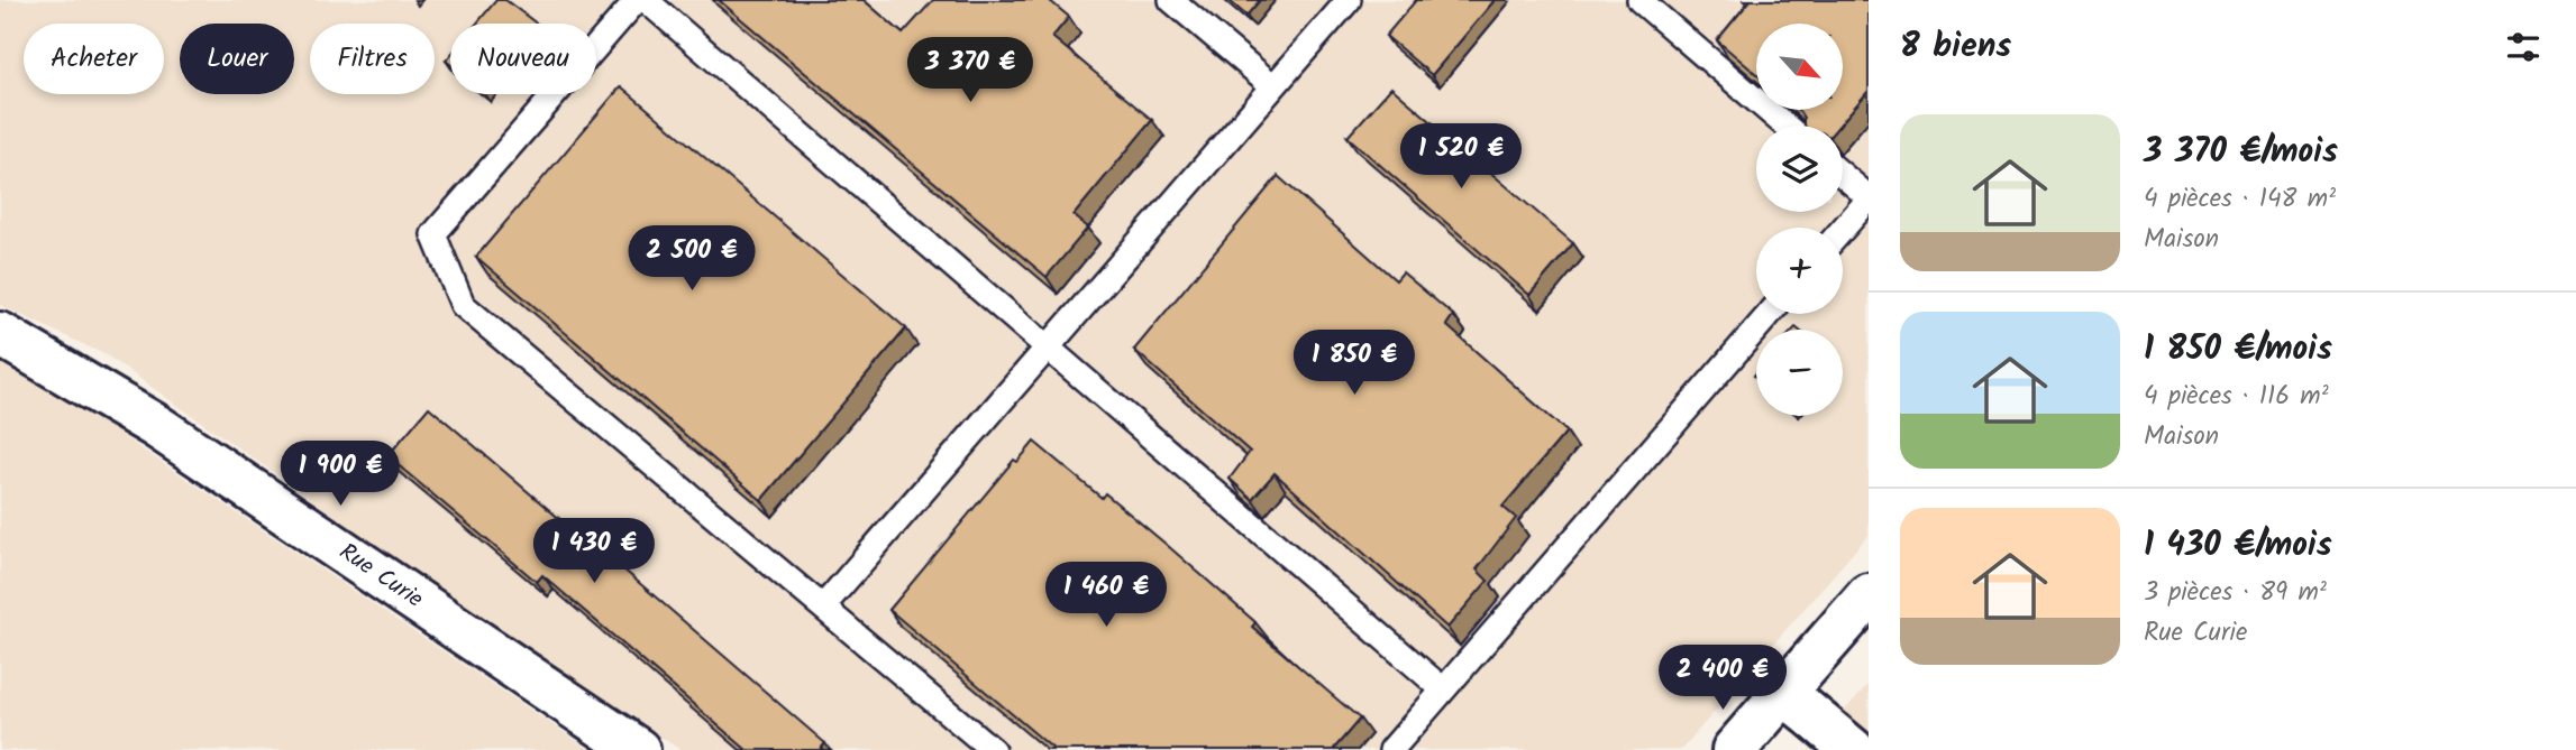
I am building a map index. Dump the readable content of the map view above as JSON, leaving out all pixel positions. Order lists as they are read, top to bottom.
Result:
{
  "streets": {
    "street": ["Rue Curie"]
  },
  "north": "bottom right",
  "page": {
    "heading": "8 biens",
    "map_buttons": ["+", "−"],
    "chip": [
      "Acheter",
      "Louer",
      "Filtres",
      "Nouveau"
    ],
    "price": [
      "3 370 €",
      "1 520 €",
      "2 500 €",
      "1 850 €",
      "1 900 €",
      "1 430 €",
      "1 460 €",
      "2 400 €"
    ],
    "list": [
      {
        "name": "3 370 €/mois",
        "note": "4 pièces · 148 m² · Maison"
      },
      {
        "name": "1 850 €/mois",
        "note": "4 pièces · 116 m² · Maison"
      },
      {
        "name": "1 430 €/mois",
        "note": "3 pièces · 89 m² · Rue Curie"
      }
    ]
  }
}
